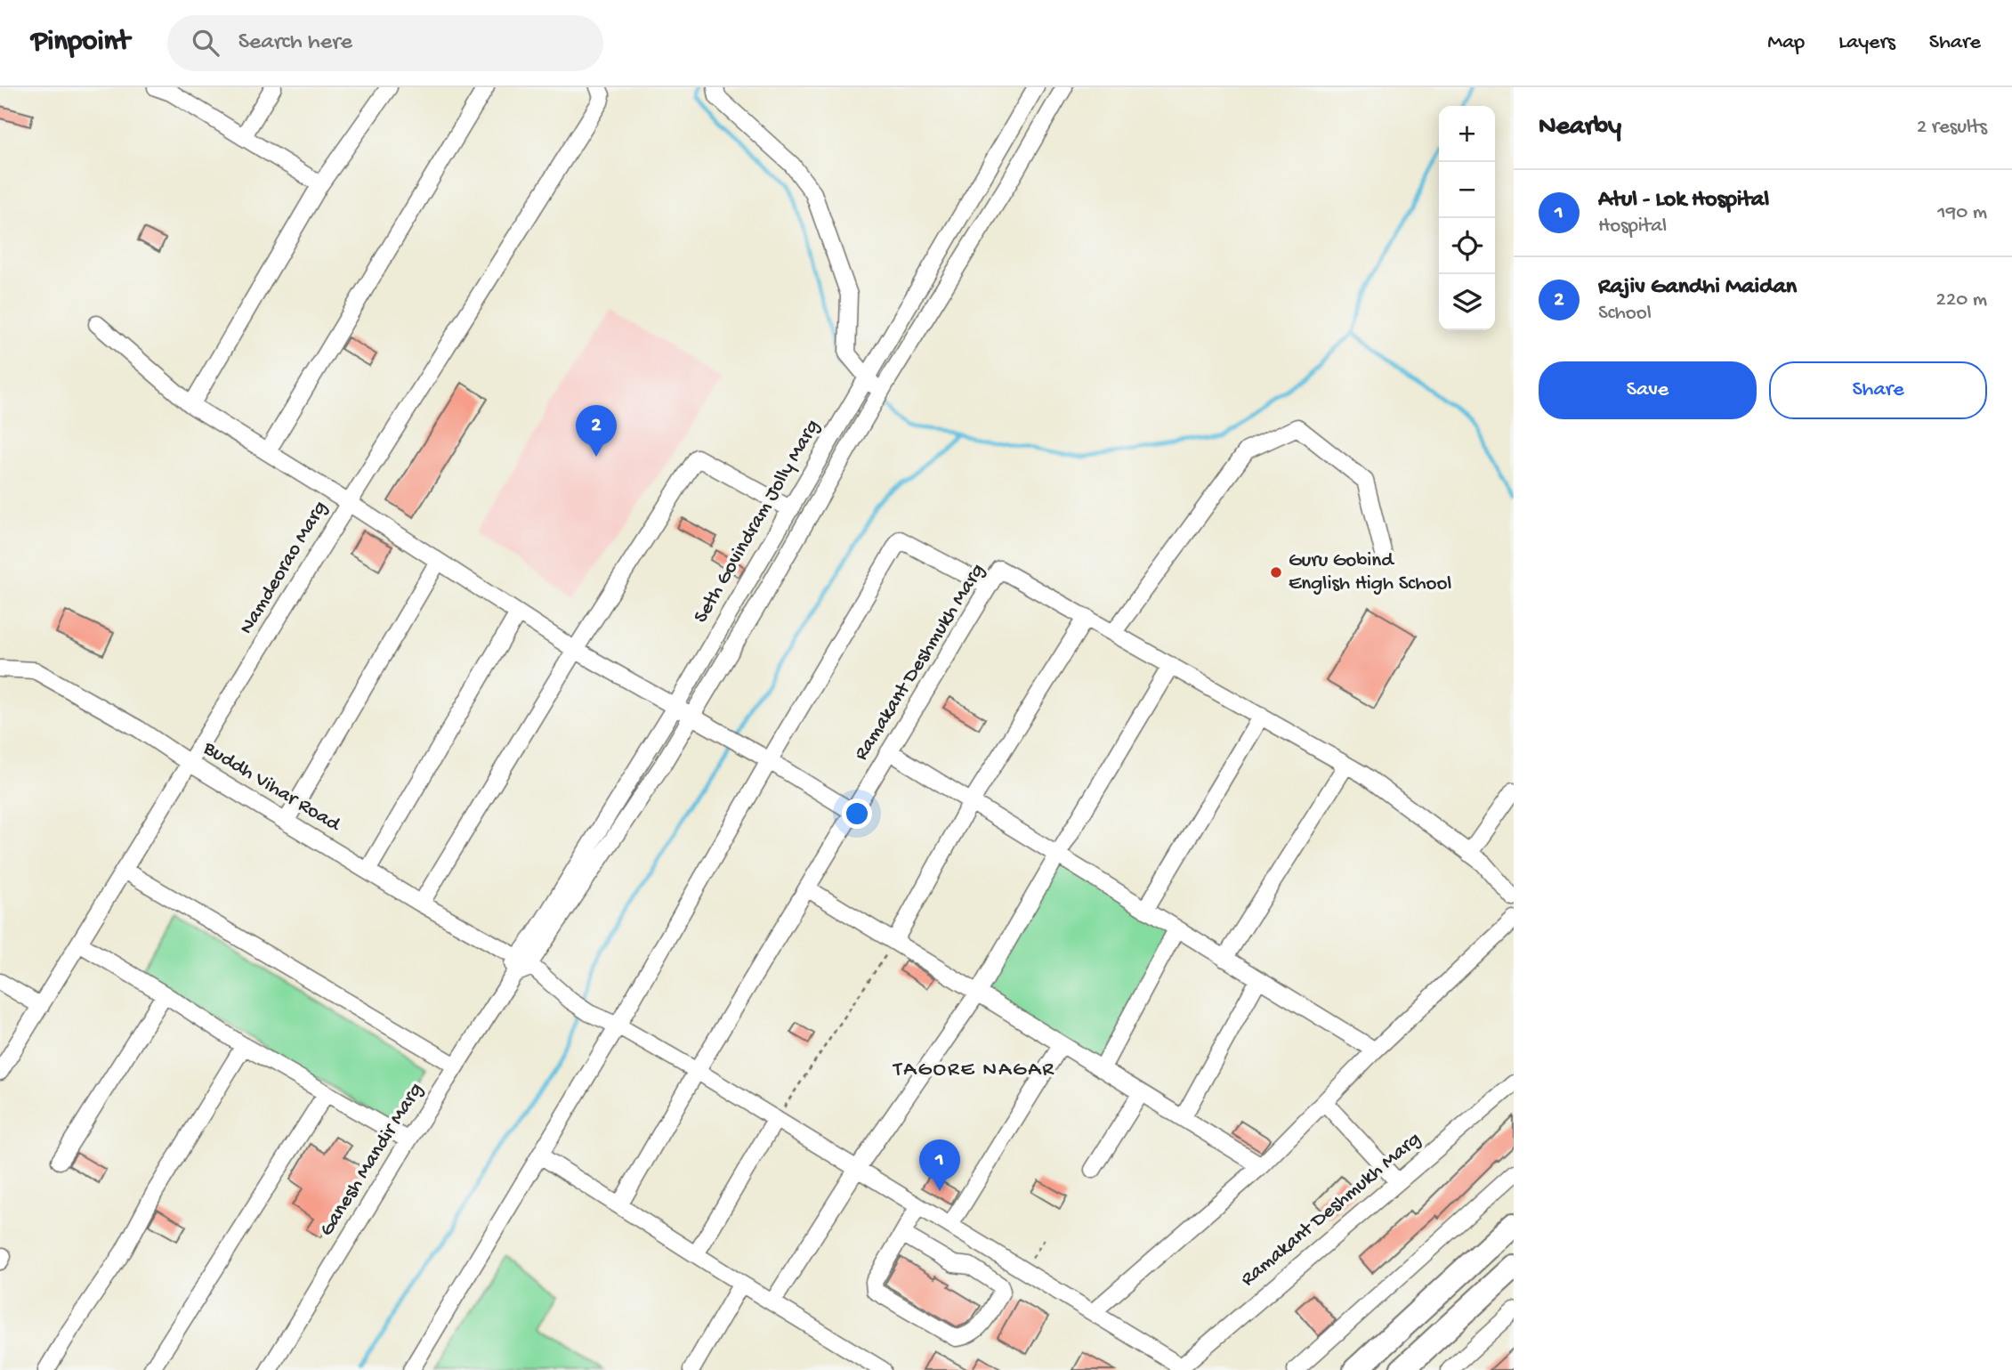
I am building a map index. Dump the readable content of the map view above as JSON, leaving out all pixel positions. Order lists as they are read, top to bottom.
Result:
{
  "streets": {
    "street": [
      "Seth Govindram Jolly Marg",
      "Namdeorao Marg",
      "Ramakant Deshmukh Marg",
      "Buddh Vihar Road",
      "Ganesh Mandir Marg"
    ]
  },
  "crossings": [
    ["Seth Govindram Jolly Marg", "Buddh Vihar Road"],
    ["Seth Govindram Jolly Marg", "Ganesh Mandir Marg"],
    ["Namdeorao Marg", "Buddh Vihar Road"],
    ["Ramakant Deshmukh Marg", "Buddh Vihar Road"]
  ],
  "districts": ["TAGORE NAGAR"],
  "places": ["Guru Gobind English High School"],
  "page": {
    "header": "Pinpoint",
    "search": "Search here",
    "nav": ["Map", "Layers", "Share"],
    "heading": ["Nearby", "2 results"],
    "map_buttons": ["+", "−"],
    "list": [
      {
        "mark": "1",
        "name": "Atul - Lok Hospital",
        "note": "Hospital",
        "value": "190 m"
      },
      {
        "mark": "2",
        "name": "Rajiv Gandhi Maidan",
        "note": "School",
        "value": "220 m"
      }
    ],
    "buttons": ["Save", "Share"],
    "pins": ["2", "1"]
  }
}
